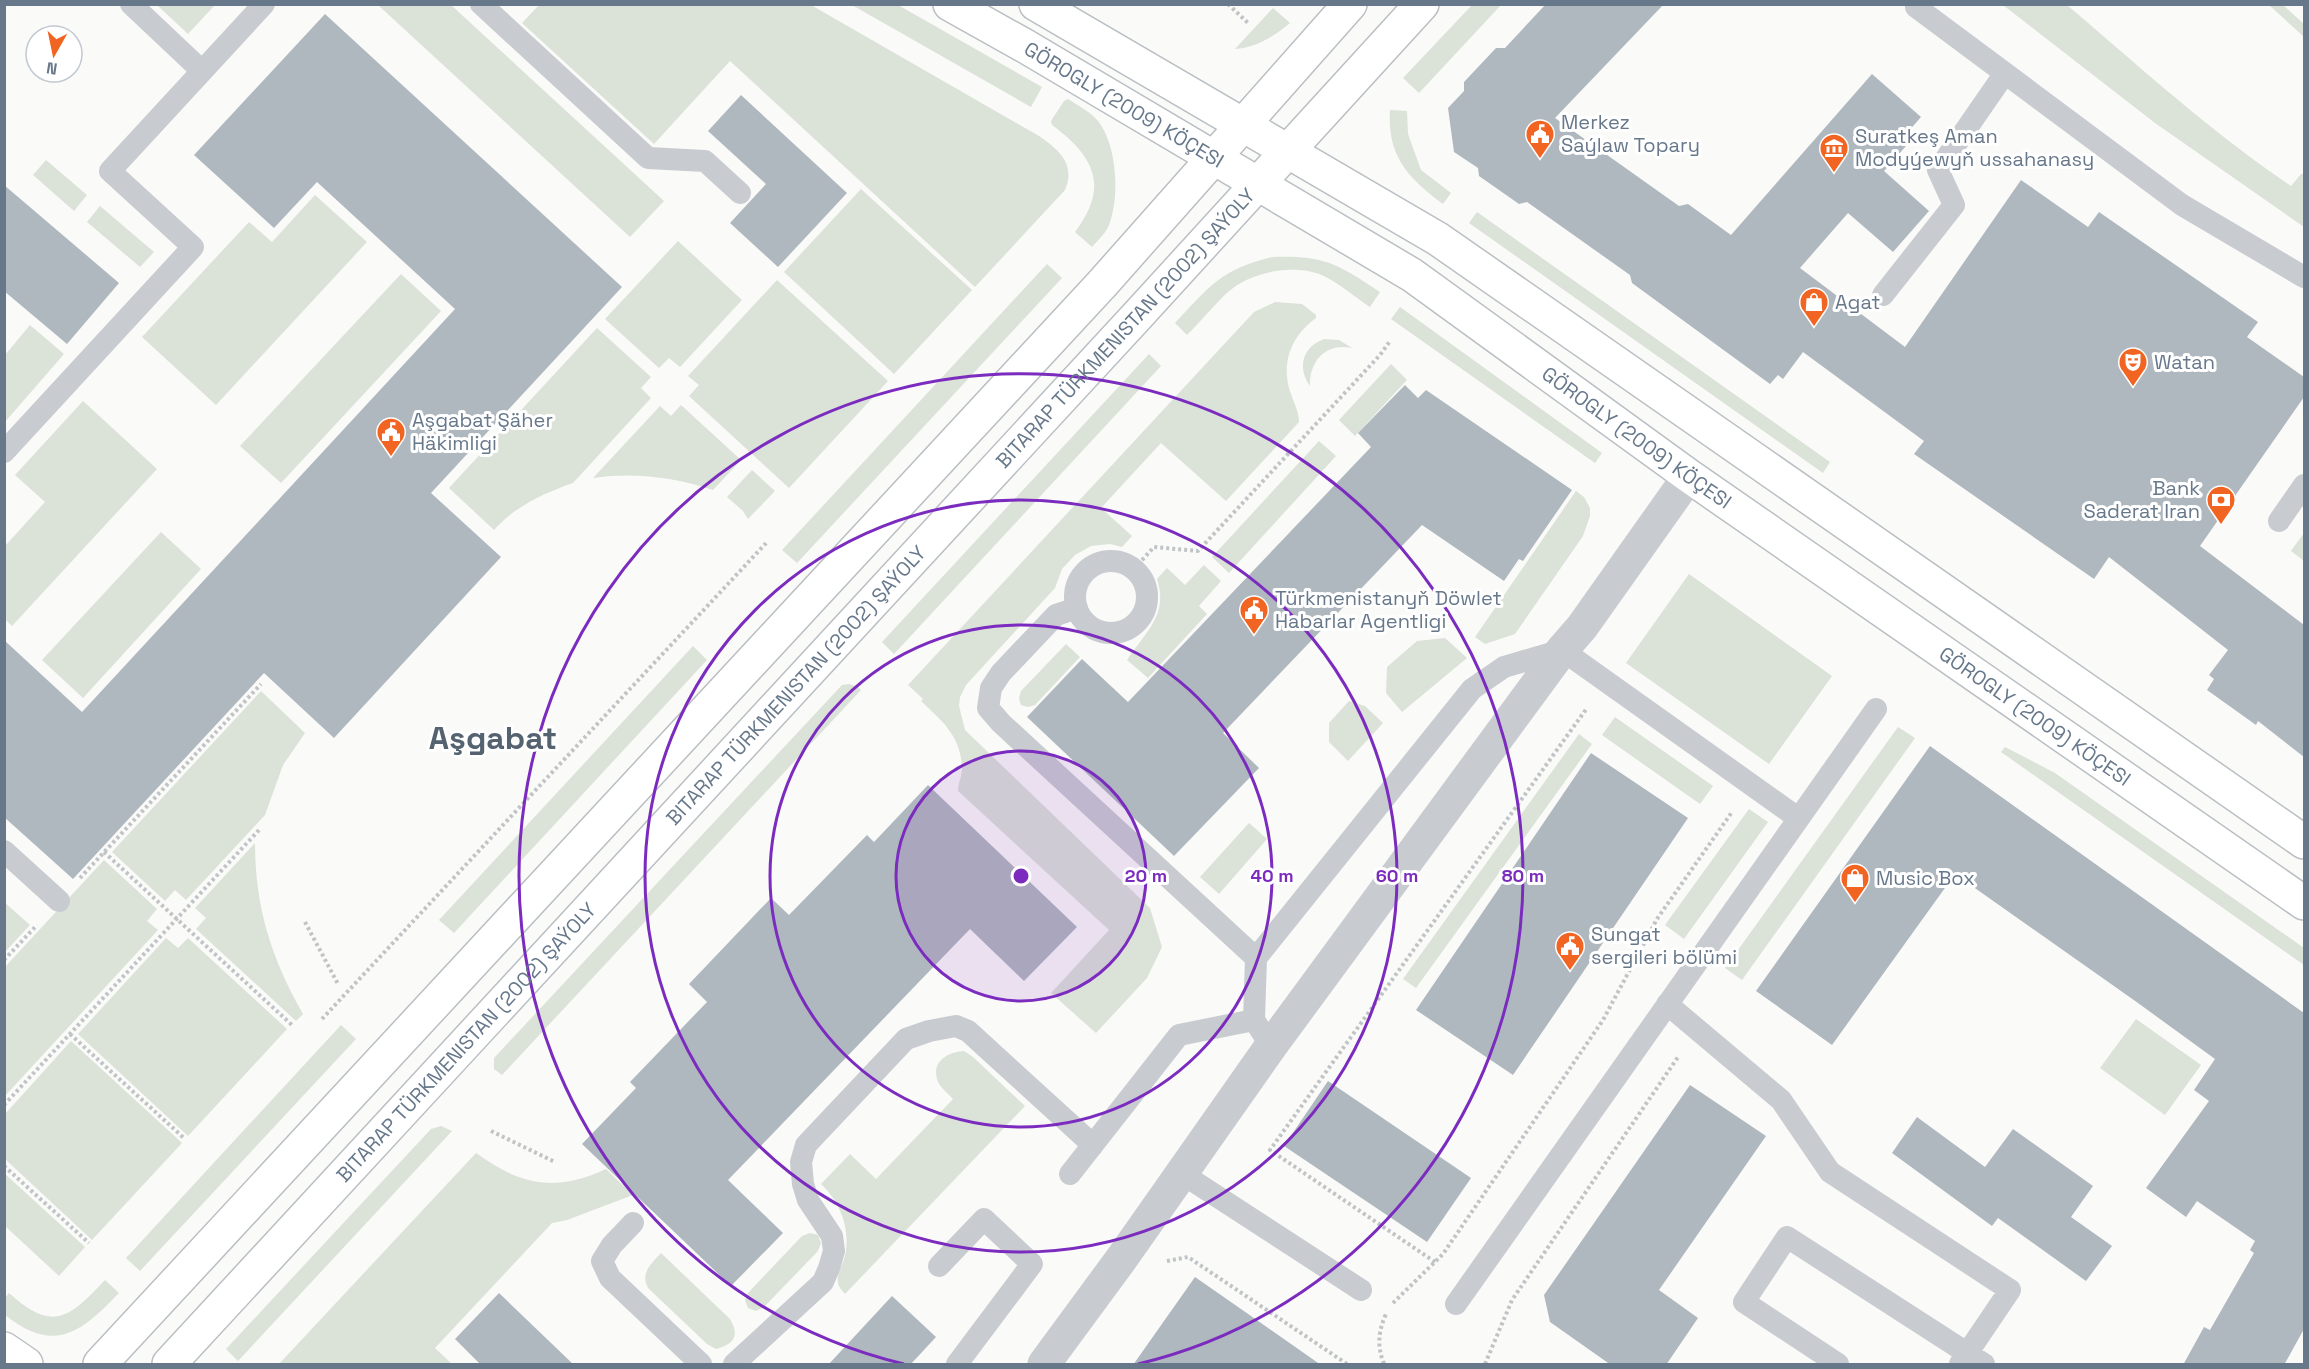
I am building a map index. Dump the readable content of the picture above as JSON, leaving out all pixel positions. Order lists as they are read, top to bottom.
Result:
{
  "streets": {
    "street": ["GÖROGLY (2009) KÖÇESI", "BITARAP TÜRKMENISTAN (2002) ŞAÝOLY"]
  },
  "crossings": [
    ["GÖROGLY (2009) KÖÇESI", "BITARAP TÜRKMENISTAN (2002) ŞAÝOLY"]
  ],
  "districts": ["Aşgabat"],
  "places": {
    "public building": [
      "Merkez Saýlaw Topary",
      "Aşgabat Şäher Häkimligi",
      "Türkmenistanyň Döwlet Habarlar Agentligi",
      "Sungat sergileri bölümi"
    ],
    "museum": ["Suratkeş Aman Modyýewyň ussahanasy"],
    "shop": ["Agat", "Music Box"],
    "theatre": ["Watan"],
    "bank": ["Bank Saderat Iran"]
  },
  "north": "bottom",
  "rings": [
    "20 m",
    "40 m",
    "60 m",
    "80 m"
  ]
}
